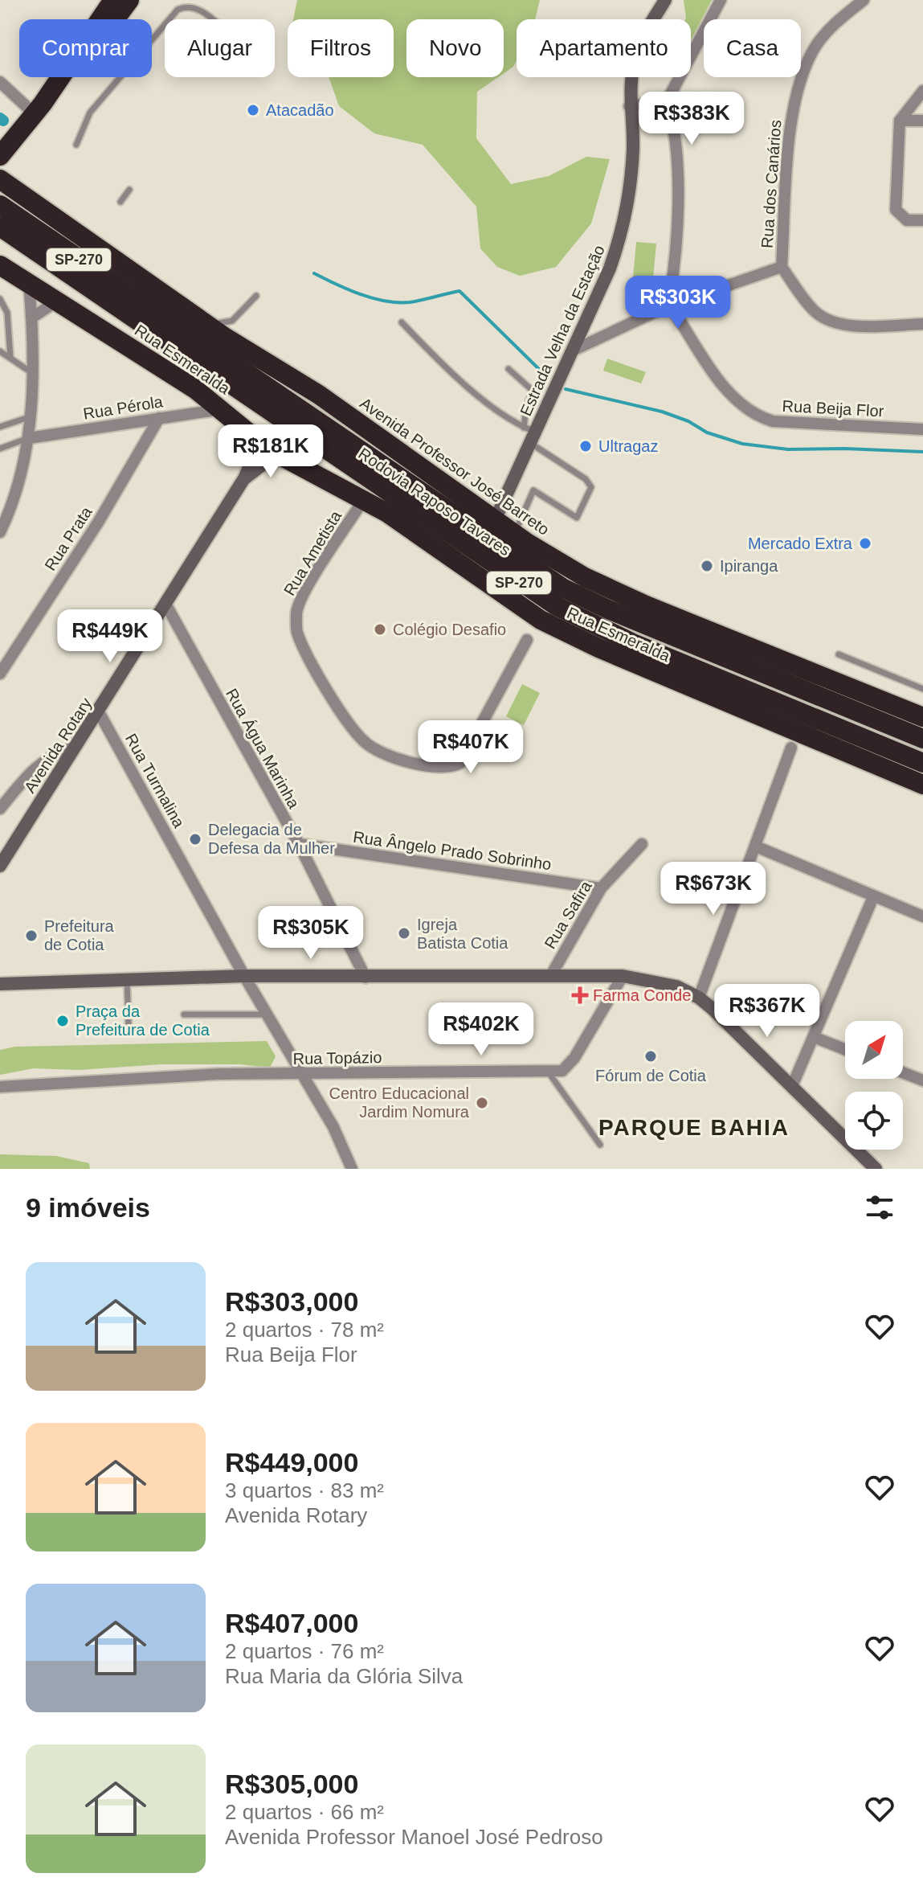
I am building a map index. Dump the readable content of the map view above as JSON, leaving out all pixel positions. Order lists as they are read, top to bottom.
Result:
{
  "streets": {
    "highway": [
      "SP-270",
      "Rua Esmeralda",
      "Avenida Professor José Barreto",
      "Rodovia Raposo Tavares"
    ],
    "street": [
      "Rua dos Canários",
      "Estrada Velha da Estação",
      "Rua Pérola",
      "Rua Beija Flor",
      "Rua Prata",
      "Rua Ametista",
      "Avenida Rotary",
      "Rua Água Marinha",
      "Rua Turmalina",
      "Rua Ângelo Prado Sobrinho",
      "Rua Safira",
      "Rua Topázio"
    ]
  },
  "crossings": [
    ["SP-270", "Rodovia Raposo Tavares"],
    ["Estrada Velha da Estação", "Avenida Professor José Barreto"],
    ["Rua Esmeralda", "Rua Pérola"],
    ["Rua Esmeralda", "Rua Ametista"],
    ["Rua Esmeralda", "Avenida Rotary"],
    ["Rua Pérola", "Rua Prata"],
    ["Avenida Rotary", "Rua Água Marinha"],
    ["Avenida Rotary", "Rua Turmalina"],
    ["Rua Água Marinha", "Rua Ângelo Prado Sobrinho"],
    ["Rua Turmalina", "Rua Topázio"],
    ["Rua Ângelo Prado Sobrinho", "Rua Safira"]
  ],
  "districts": ["PARQUE BAHIA"],
  "places": {
    "other": [
      "Atacadão",
      "Ultragaz",
      "Mercado Extra",
      "Ipiranga",
      "Colégio Desafio",
      "Delegacia de Defesa da Mulher",
      "Igreja Batista Cotia",
      "Prefeitura de Cotia",
      "Praça da Prefeitura de Cotia",
      "Fórum de Cotia",
      "Centro Educacional Jardim Nomura"
    ],
    "health": ["Farma Conde"]
  },
  "north": "top right",
  "page": {
    "chip": [
      "Comprar",
      "Alugar",
      "Filtros",
      "Novo",
      "Apartamento",
      "Casa"
    ],
    "price": [
      "R$383K",
      "R$303K",
      "R$181K",
      "R$449K",
      "R$407K",
      "R$673K",
      "R$305K",
      "R$367K",
      "R$402K"
    ],
    "heading": "9 imóveis",
    "list": [
      {
        "name": "R$303,000",
        "note": "2 quartos · 78 m² · Rua Beija Flor"
      },
      {
        "name": "R$449,000",
        "note": "3 quartos · 83 m² · Avenida Rotary"
      },
      {
        "name": "R$407,000",
        "note": "2 quartos · 76 m² · Rua Maria da Glória Silva"
      },
      {
        "name": "R$305,000",
        "note": "2 quartos · 66 m² · Avenida Professor Manoel José Pedroso"
      }
    ]
  }
}
